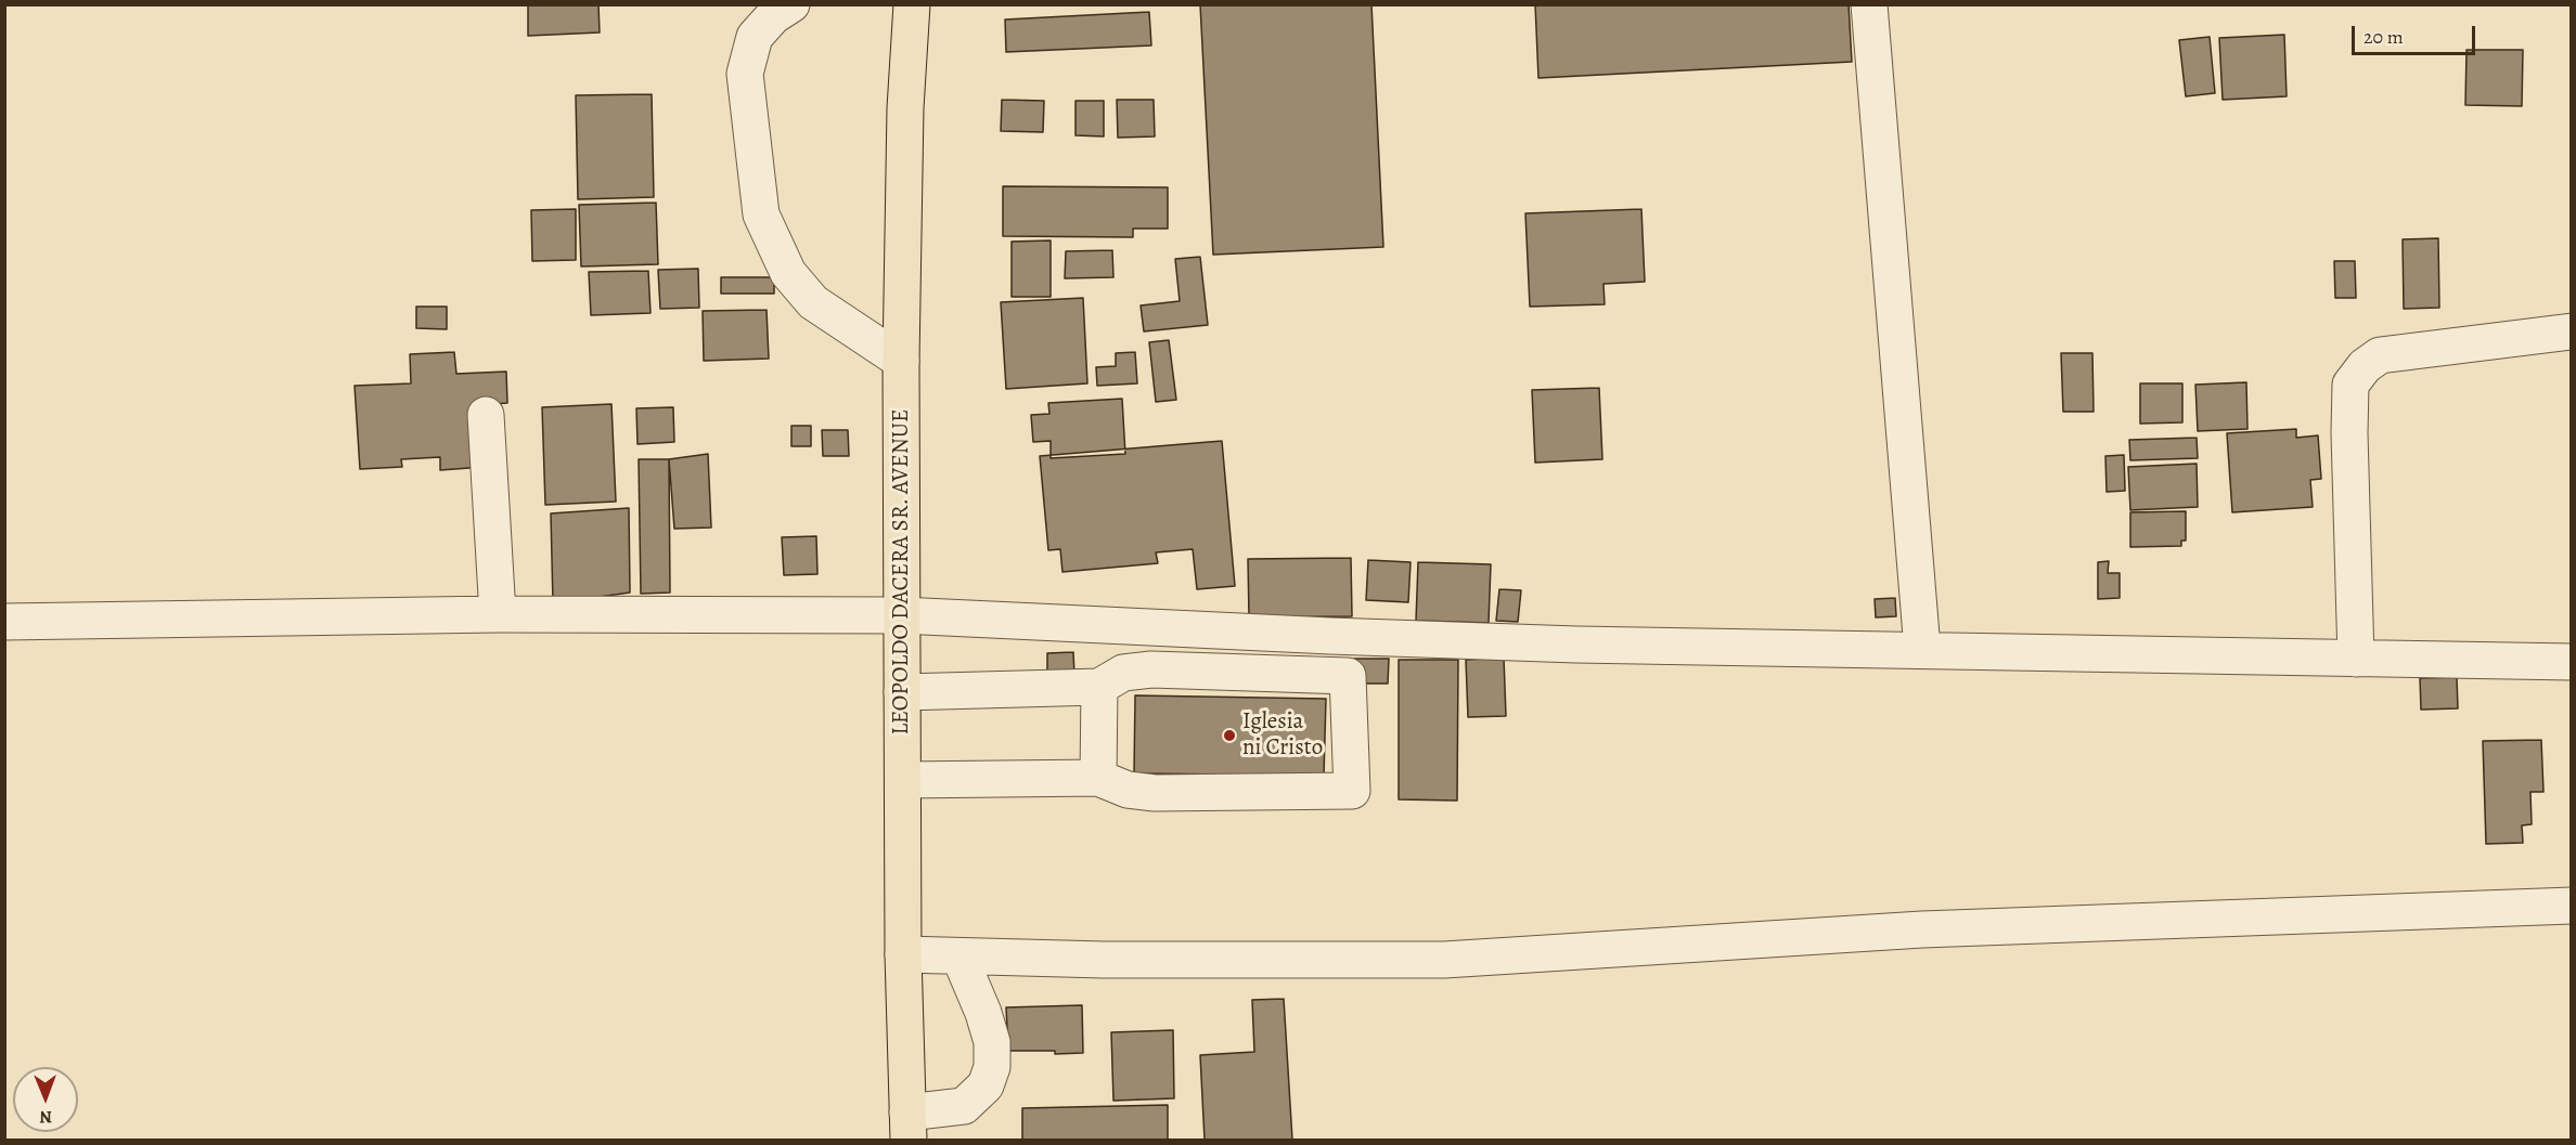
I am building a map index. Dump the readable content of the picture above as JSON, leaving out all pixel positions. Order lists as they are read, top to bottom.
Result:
{
  "streets": {
    "main road": ["LEOPOLDO DACERA SR. AVENUE"]
  },
  "places": ["Iglesia ni Cristo"],
  "scale_bar": "20 m",
  "north": "bottom"
}
